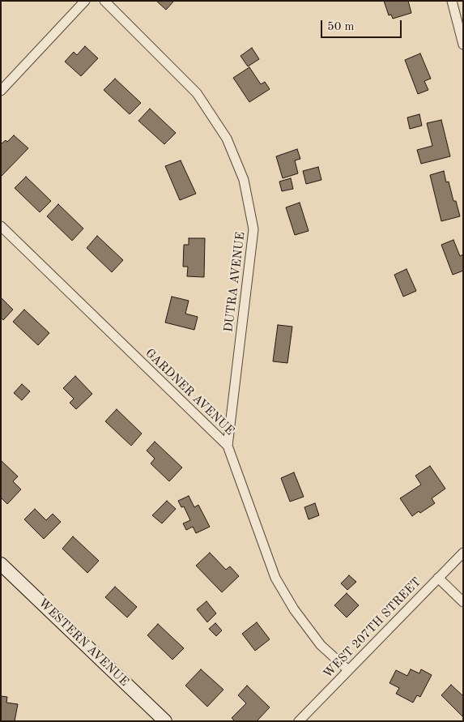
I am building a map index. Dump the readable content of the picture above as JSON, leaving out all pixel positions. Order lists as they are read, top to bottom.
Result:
{
  "streets": {
    "main road": ["WESTERN AVENUE"],
    "street": ["DUTRA AVENUE", "GARDNER AVENUE", "WEST 207TH STREET"]
  },
  "crossings": [
    ["DUTRA AVENUE", "GARDNER AVENUE"],
    ["GARDNER AVENUE", "WEST 207TH STREET"]
  ],
  "scale_bar": "50 m"
}
